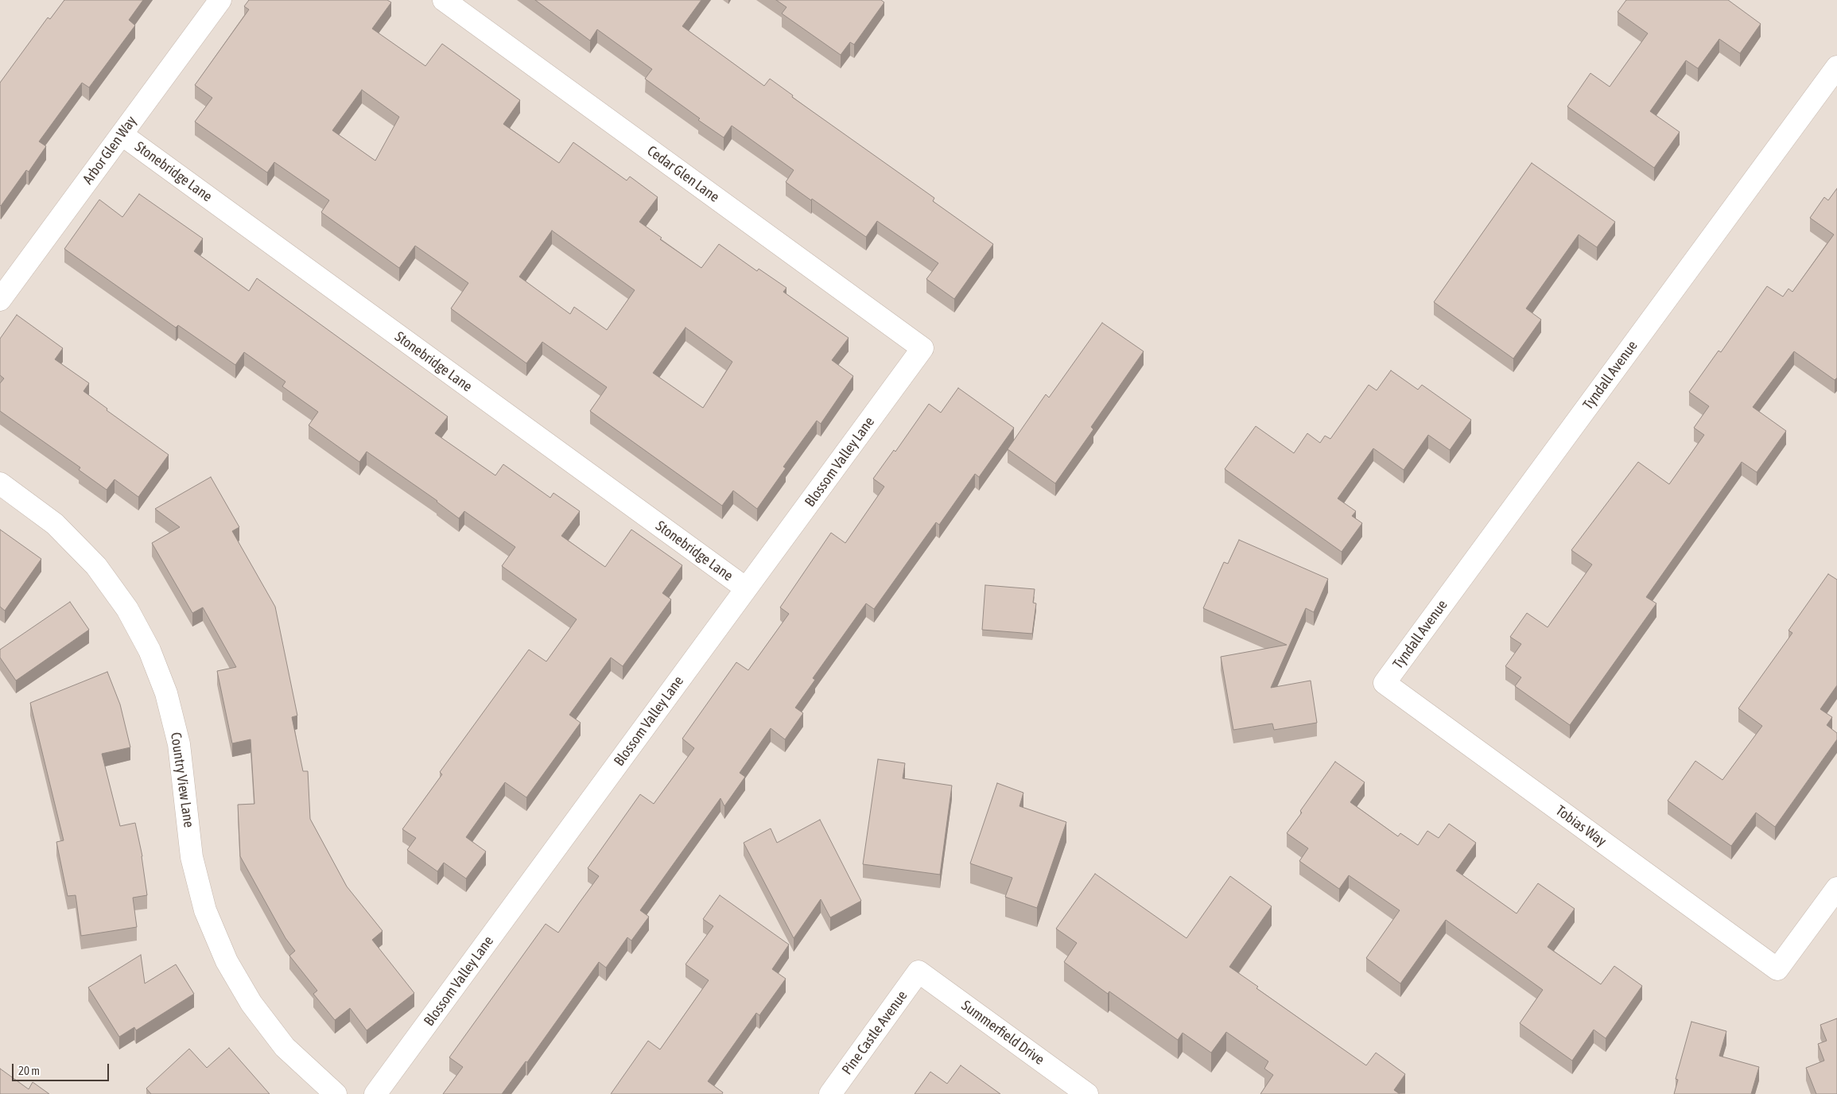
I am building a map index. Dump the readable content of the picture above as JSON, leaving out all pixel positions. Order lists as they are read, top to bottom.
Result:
{
  "streets": {
    "street": [
      "Arbor Glen Way",
      "Stonebridge Lane",
      "Cedar Glen Lane",
      "Tyndall Avenue",
      "Blossom Valley Lane",
      "Country View Lane",
      "Tobias Way",
      "Pine Castle Avenue",
      "Summerfield Drive"
    ]
  },
  "crossings": [
    ["Arbor Glen Way", "Stonebridge Lane"],
    ["Stonebridge Lane", "Blossom Valley Lane"],
    ["Cedar Glen Lane", "Blossom Valley Lane"],
    ["Tyndall Avenue", "Tobias Way"],
    ["Pine Castle Avenue", "Summerfield Drive"]
  ],
  "scale_bar": "20 m"
}
